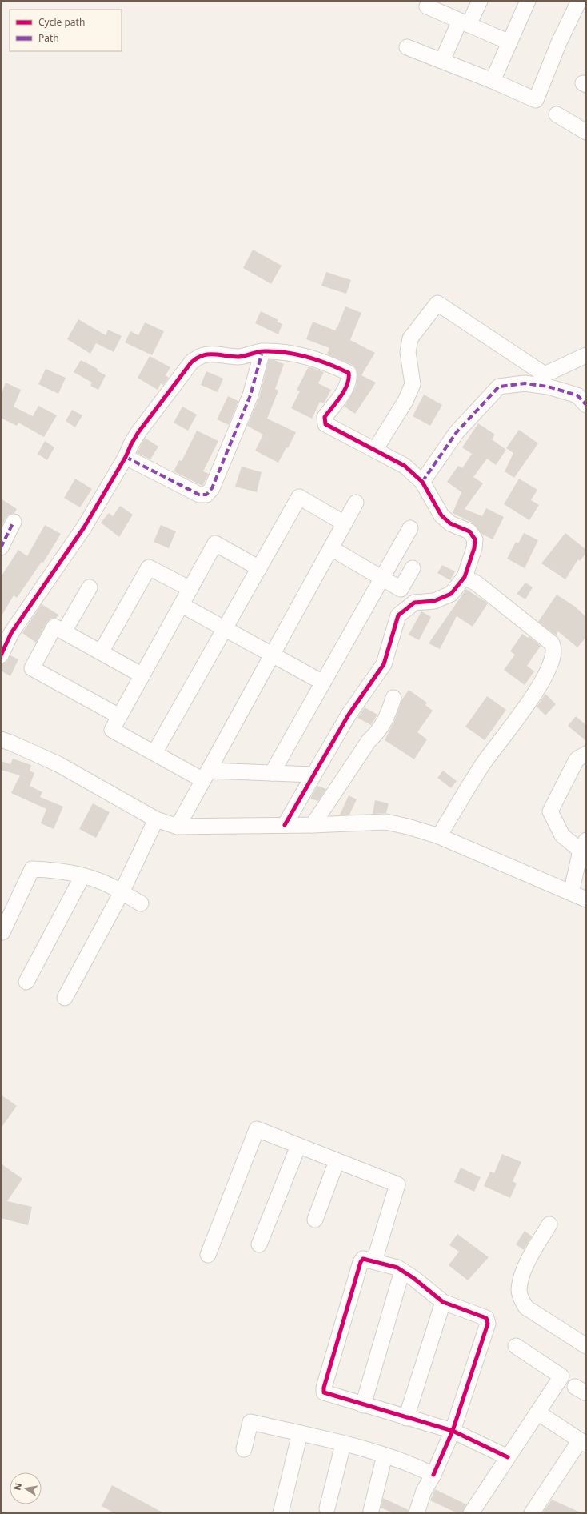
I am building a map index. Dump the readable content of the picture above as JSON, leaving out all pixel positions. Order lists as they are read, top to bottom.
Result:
{
  "legend": ["Cycle path", "Path"],
  "north": "left"
}
